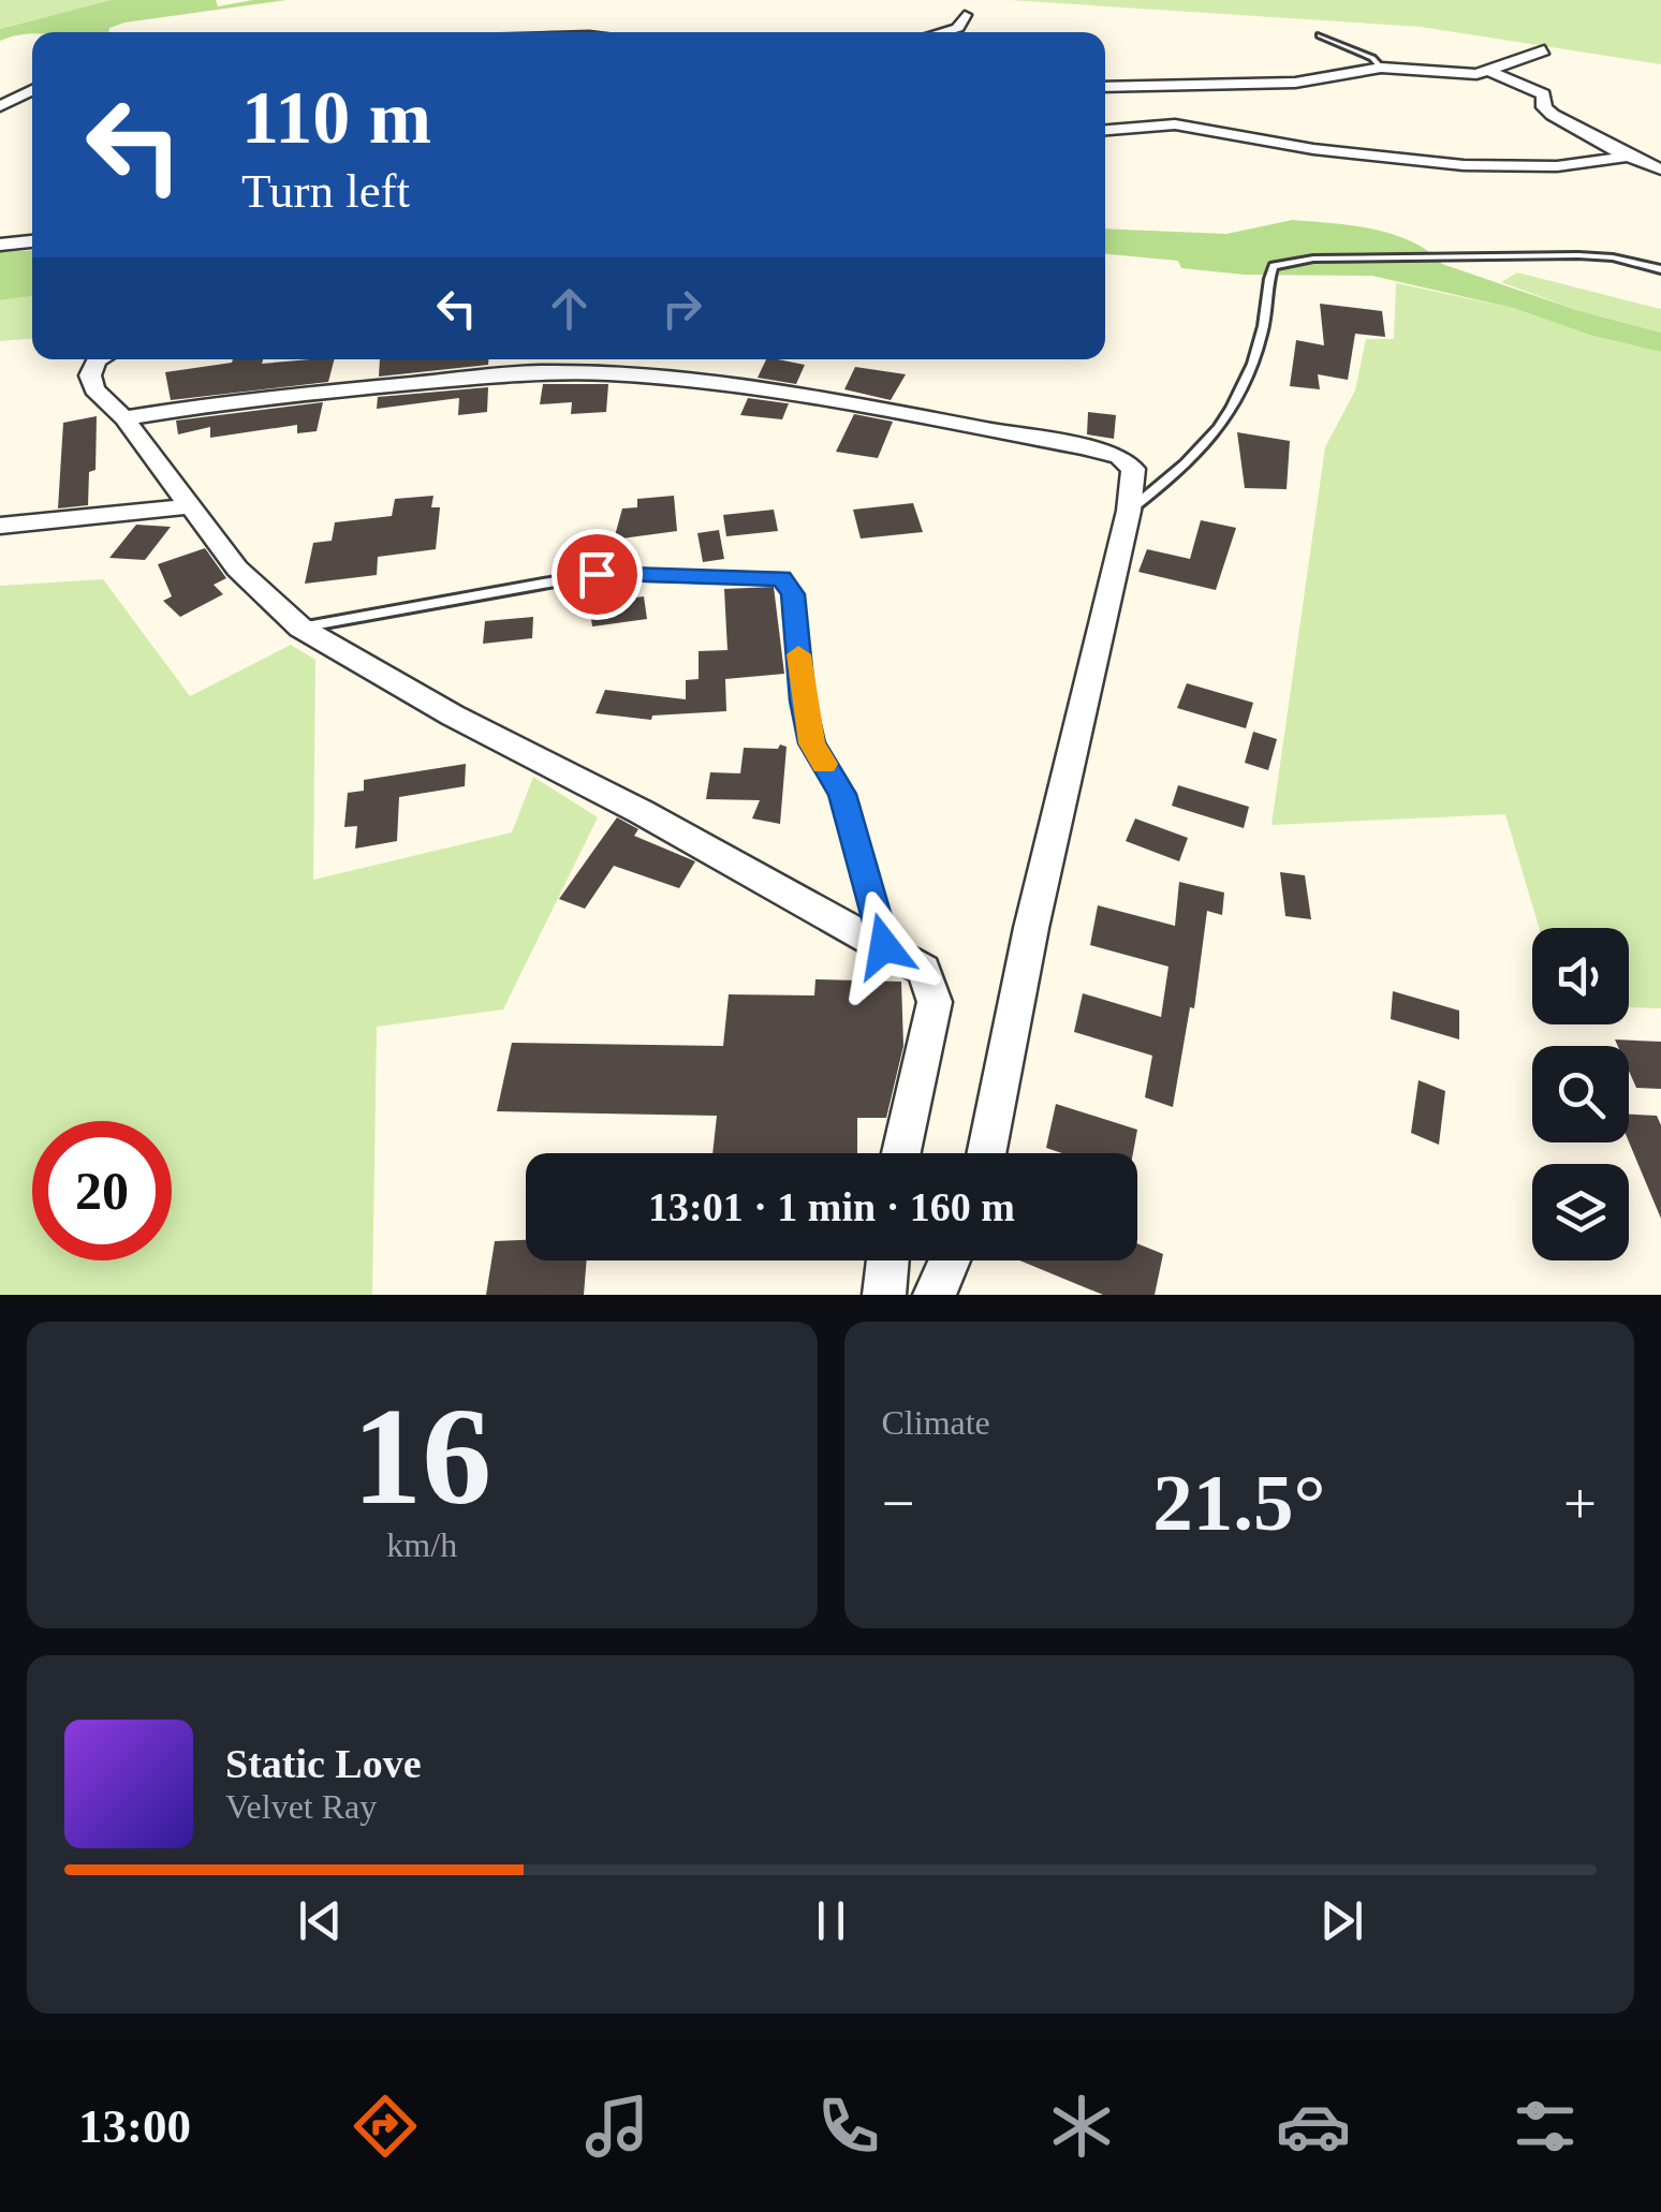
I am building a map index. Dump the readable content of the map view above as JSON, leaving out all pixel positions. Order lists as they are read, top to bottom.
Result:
{
  "page": {
    "turn": ["110 m", "Turn left"],
    "limit": "20",
    "trip": "13:01 · 1 min · 160 m",
    "tile": [
      ["16", "km/h"],
      "Climate"
    ],
    "heat": ["−", "21.5°", "+"],
    "song": ["Static Love", "Velvet Ray"],
    "tabs": "13:00"
  }
}
